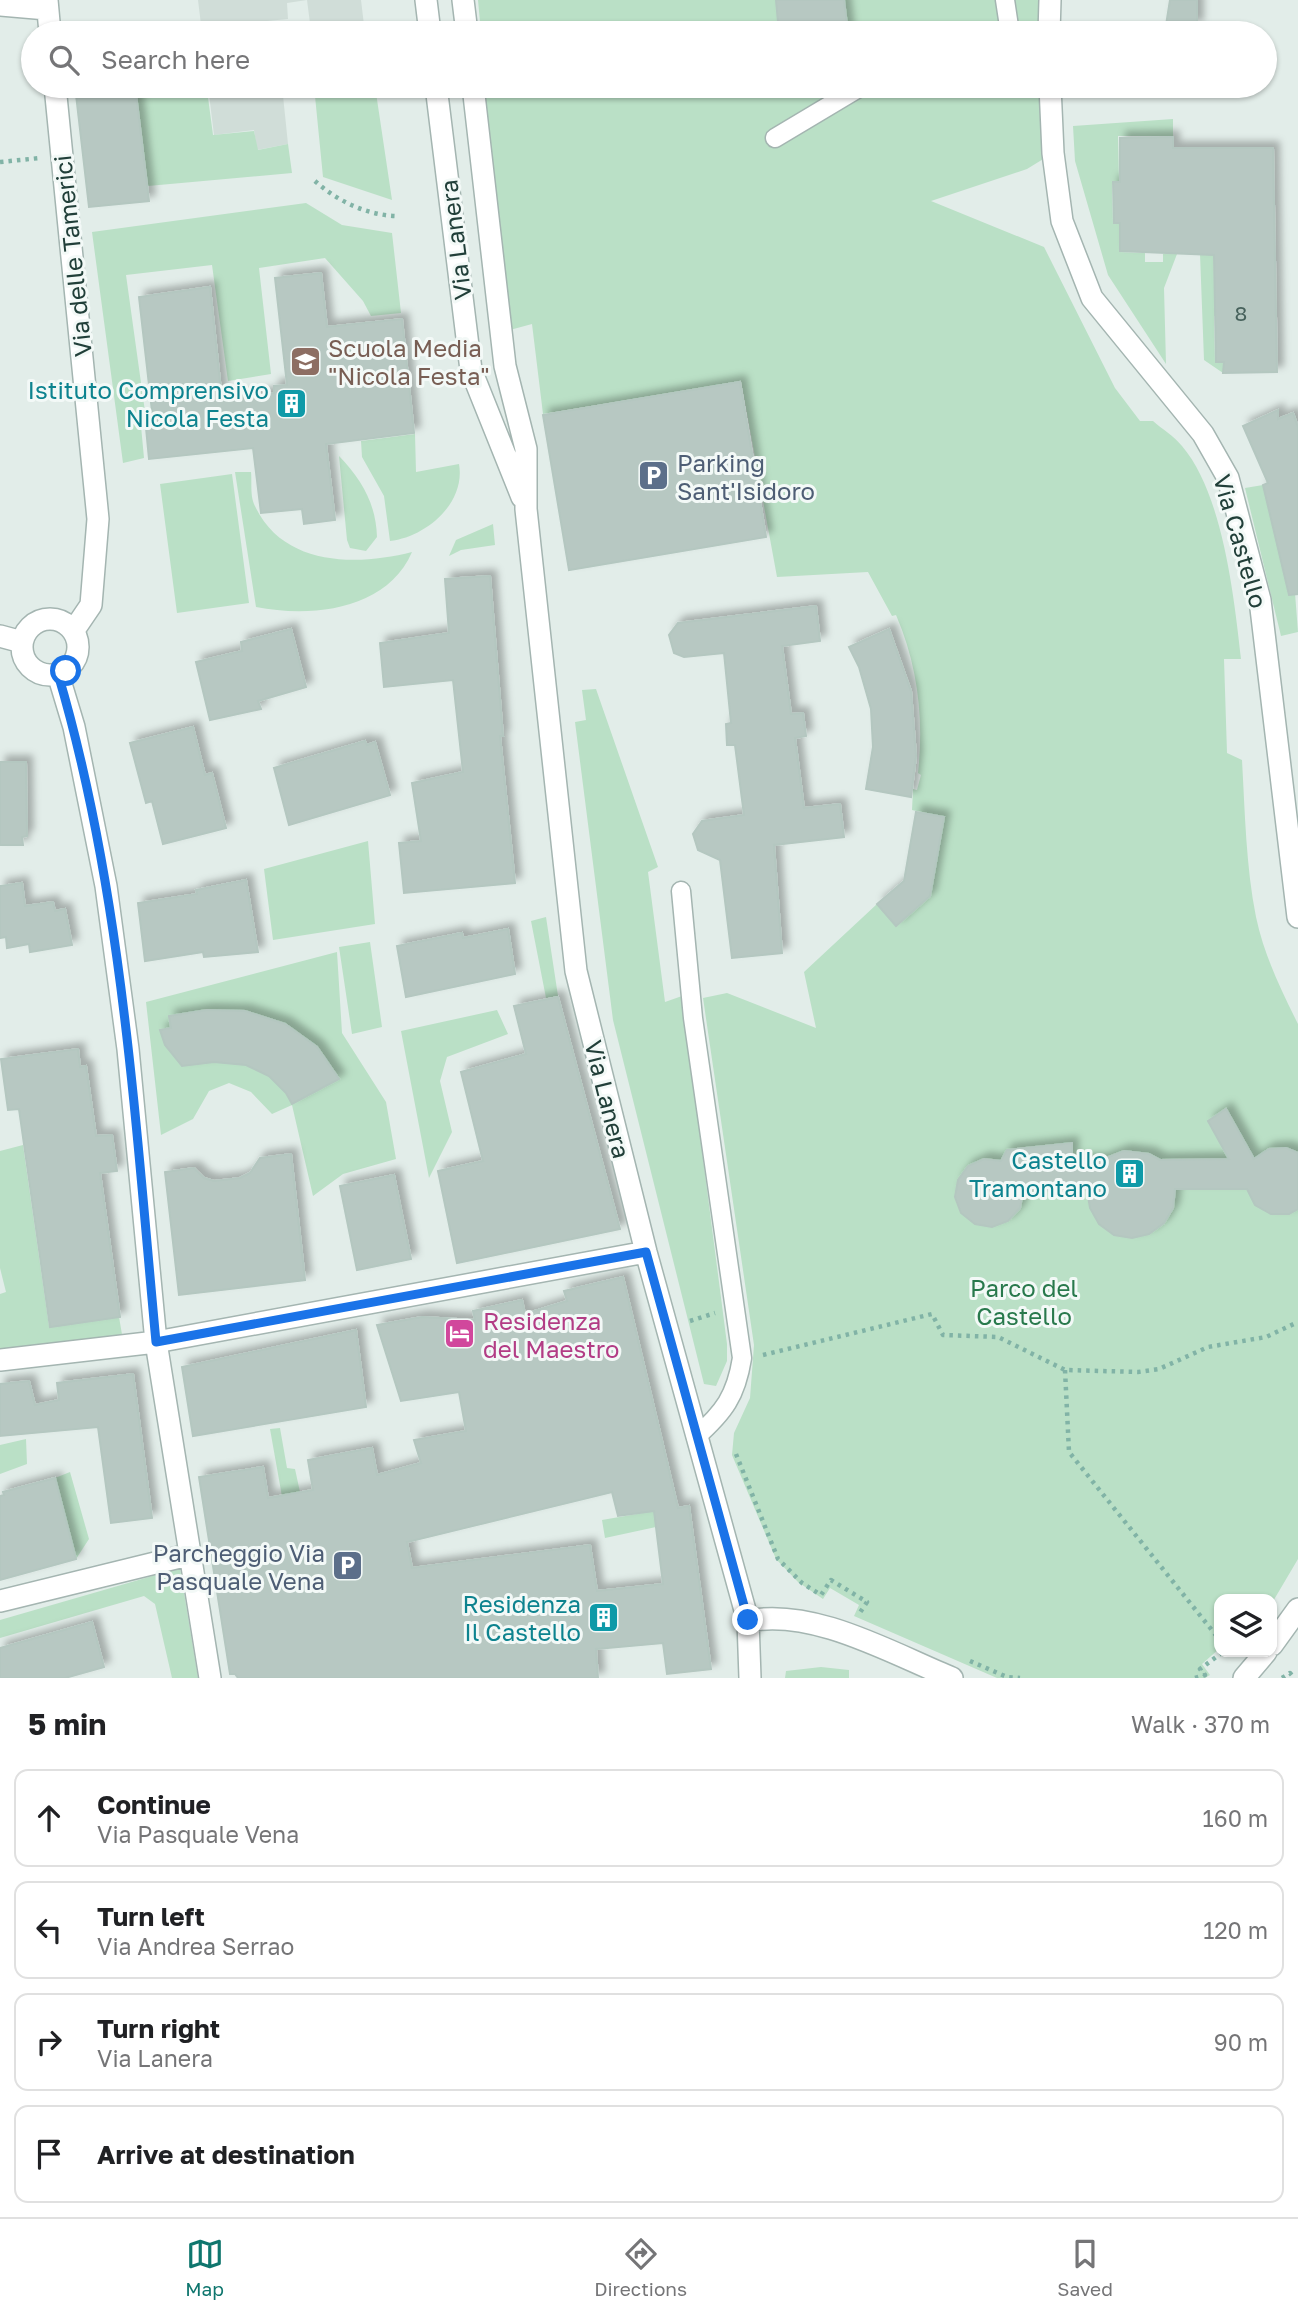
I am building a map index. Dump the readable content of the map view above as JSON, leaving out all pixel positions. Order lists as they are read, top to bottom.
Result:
{
  "streets": {
    "street": ["Via Lanera", "Via delle Tamerici", "Via Castello"]
  },
  "parks": ["Parco del Castello"],
  "places": {
    "school or university": ["Scuola Media \"Nicola Festa\""],
    "building": ["Istituto Comprensivo Nicola Festa", "Castello Tramontano", "Residenza Il Castello"],
    "parking": ["Parking Sant'Isidoro", "Parcheggio Via Pasquale Vena"],
    "hotel": ["Residenza del Maestro"]
  },
  "house_numbers": ["8"],
  "page": {
    "search": "Search here",
    "heading": ["5 min", "Walk · 370 m"],
    "list": [
      ["Continue", "Via Pasquale Vena", "160 m"],
      ["Turn left", "Via Andrea Serrao", "120 m"],
      ["Turn right", "Via Lanera", "90 m"],
      "Arrive at destination"
    ],
    "nav": ["Map", "Directions", "Saved"]
  }
}
